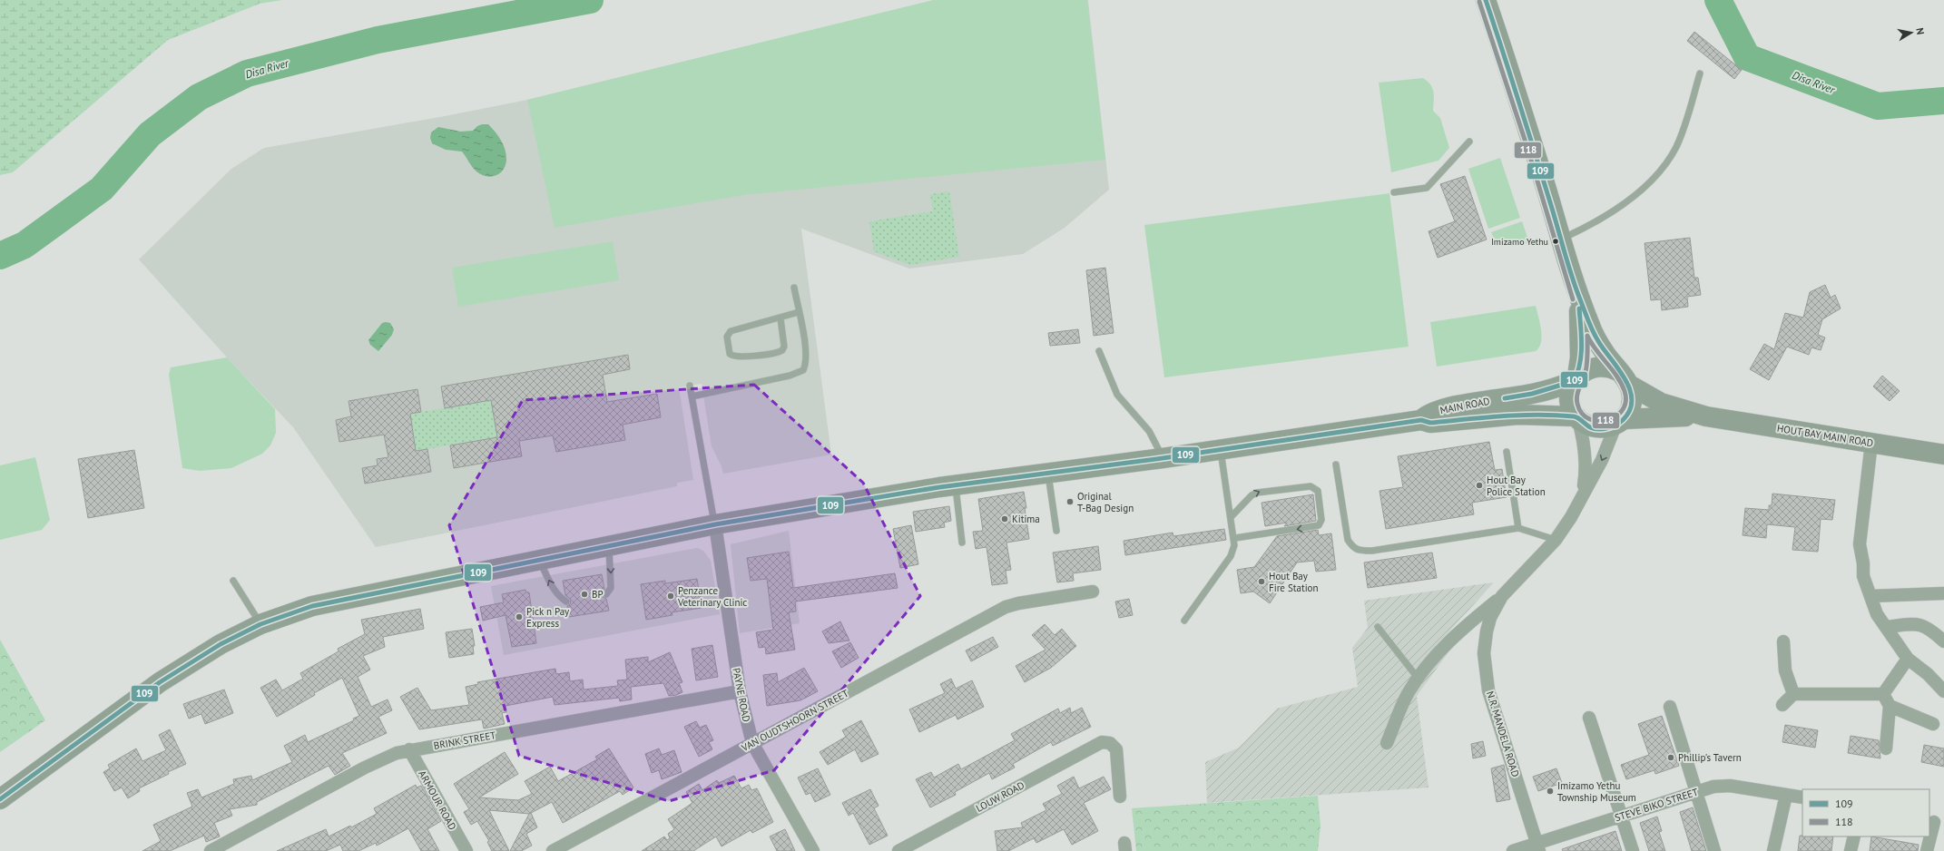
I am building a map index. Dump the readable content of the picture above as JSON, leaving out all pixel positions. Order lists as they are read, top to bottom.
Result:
{
  "streets": {
    "main road": ["MAIN ROAD", "HOUT BAY MAIN ROAD"],
    "street": [
      "PAYNE ROAD",
      "VAN OUDTSHOORN STREET",
      "N.R. MANDELA ROAD",
      "BRINK STREET",
      "LOUW ROAD",
      "ARMOUR ROAD",
      "STEVE BIKO STREET"
    ]
  },
  "crossings": [
    ["MAIN ROAD", "HOUT BAY MAIN ROAD"],
    ["MAIN ROAD", "PAYNE ROAD"],
    ["MAIN ROAD", "N.R. MANDELA ROAD"],
    ["HOUT BAY MAIN ROAD", "N.R. MANDELA ROAD"],
    ["PAYNE ROAD", "VAN OUDTSHOORN STREET"],
    ["PAYNE ROAD", "BRINK STREET"],
    ["N.R. MANDELA ROAD", "STEVE BIKO STREET"],
    ["BRINK STREET", "ARMOUR ROAD"]
  ],
  "water": ["Disa River"],
  "places": [
    "Imizamo Yethu",
    "Hout Bay Police Station",
    "Original T-Bag Design",
    "Kitima",
    "Hout Bay Fire Station",
    "BP",
    "Penzance Veterinary Clinic",
    "Pick n Pay Express",
    "Phillip's Tavern",
    "Imizamo Yethu Township Museum"
  ],
  "lines": ["transit line 109", "transit line 118"],
  "legend": ["109", "118"],
  "north": "right"
}
